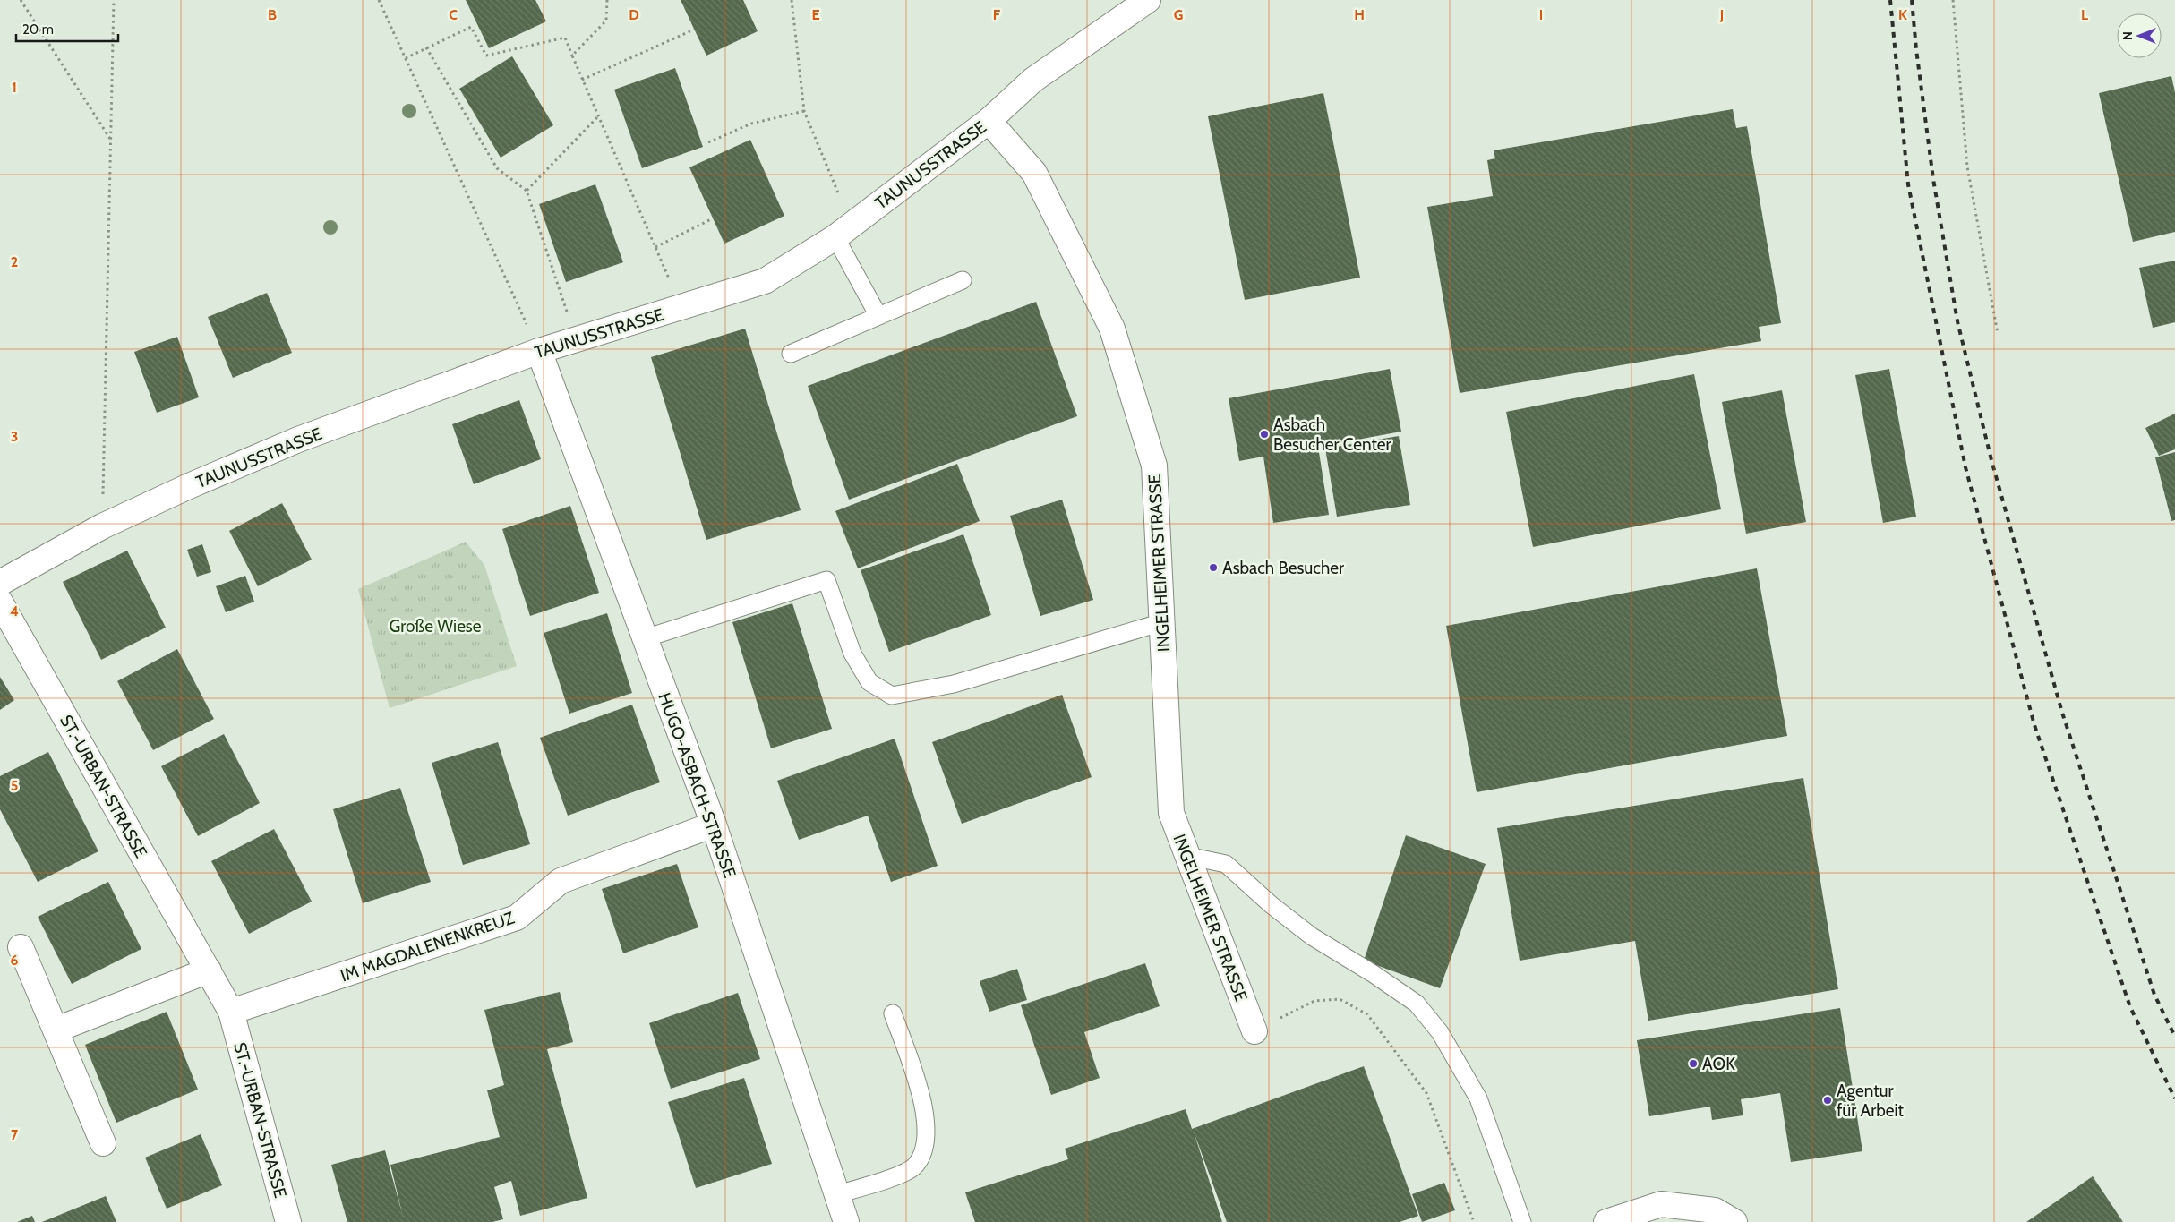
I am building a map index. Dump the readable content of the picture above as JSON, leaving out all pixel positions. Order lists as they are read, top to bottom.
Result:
{
  "streets": {
    "street": [
      "TAUNUSSTRASSE",
      "INGELHEIMER STRASSE",
      "HUGO-ASBACH-STRASSE",
      "ST.-URBAN-STRASSE",
      "IM MAGDALENENKREUZ"
    ]
  },
  "crossings": [
    ["TAUNUSSTRASSE", "INGELHEIMER STRASSE"],
    ["TAUNUSSTRASSE", "HUGO-ASBACH-STRASSE"],
    ["HUGO-ASBACH-STRASSE", "IM MAGDALENENKREUZ"],
    ["ST.-URBAN-STRASSE", "IM MAGDALENENKREUZ"]
  ],
  "parks": ["Große Wiese"],
  "places": [
    "Asbach Besucher Center",
    "Asbach Besucher",
    "AOK",
    "Agentur für Arbeit"
  ],
  "scale_bar": "20 m",
  "north": "left",
  "grid": {
    "columns": [
      "B",
      "C",
      "D",
      "E",
      "F",
      "G",
      "H",
      "I",
      "J",
      "K",
      "L"
    ],
    "rows": [
      "1",
      "2",
      "3",
      "4",
      "5",
      "6",
      "7"
    ]
  }
}
